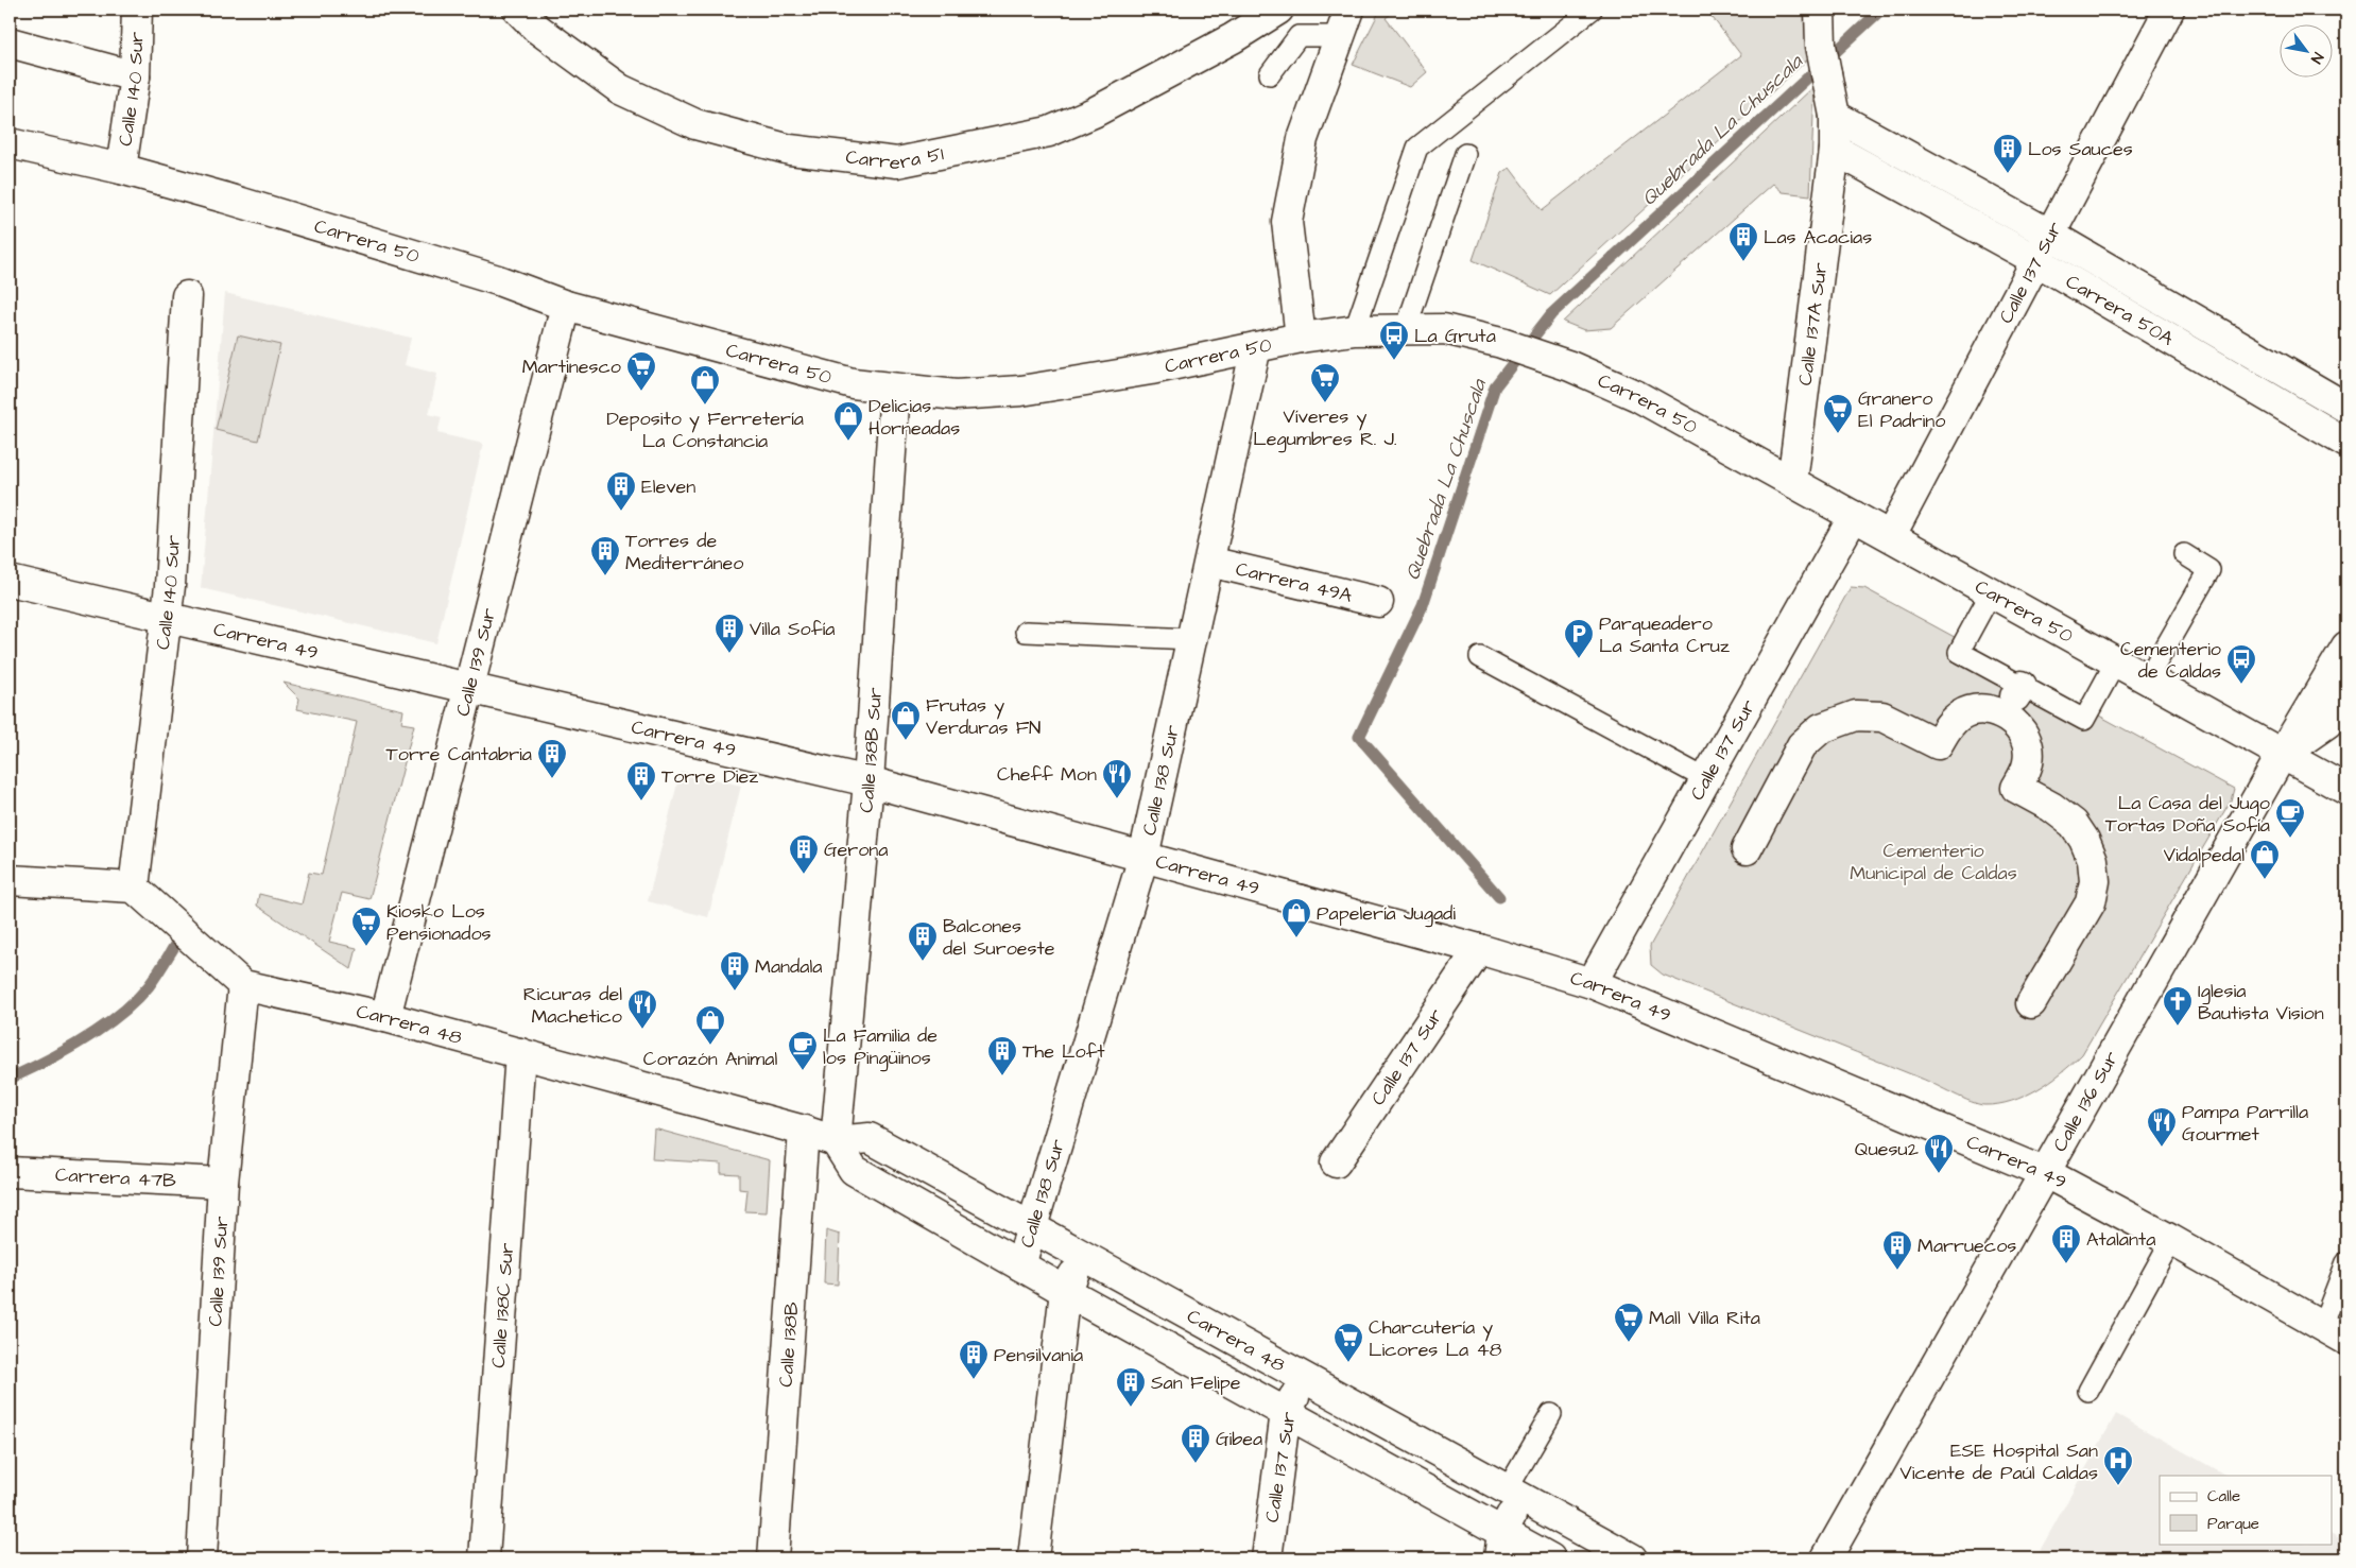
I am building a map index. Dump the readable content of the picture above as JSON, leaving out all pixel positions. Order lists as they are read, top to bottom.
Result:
{
  "streets": {
    "street": [
      "Calle 140 Sur",
      "Carrera 51",
      "Carrera 50",
      "Calle 137 Sur",
      "Carrera 50A",
      "Calle 137A Sur",
      "Carrera 49A",
      "Carrera 49",
      "Calle 139 Sur",
      "Calle 138B Sur",
      "Calle 138 Sur",
      "Carrera 48",
      "Calle 136 Sur",
      "Carrera 47B",
      "Calle 138C Sur",
      "Calle 138B"
    ]
  },
  "crossings": [
    ["Calle 140 Sur", "Carrera 50"],
    ["Calle 140 Sur", "Carrera 49"],
    ["Calle 140 Sur", "Carrera 48"],
    ["Carrera 50", "Calle 137 Sur"],
    ["Carrera 50", "Calle 137A Sur"],
    ["Carrera 50", "Calle 139 Sur"],
    ["Carrera 50", "Calle 138B Sur"],
    ["Carrera 50", "Calle 138 Sur"],
    ["Carrera 50", "Calle 136 Sur"],
    ["Calle 137 Sur", "Carrera 50A"],
    ["Calle 137 Sur", "Carrera 49"],
    ["Calle 137 Sur", "Carrera 48"],
    ["Carrera 50A", "Calle 137A Sur"],
    ["Carrera 49A", "Calle 138 Sur"],
    ["Carrera 49", "Calle 139 Sur"],
    ["Carrera 49", "Calle 138B Sur"],
    ["Carrera 49", "Calle 138 Sur"],
    ["Carrera 49", "Calle 136 Sur"],
    ["Calle 139 Sur", "Carrera 48"],
    ["Calle 139 Sur", "Carrera 47B"],
    ["Calle 138B Sur", "Carrera 48"],
    ["Calle 138 Sur", "Carrera 48"],
    ["Carrera 48", "Calle 138C Sur"],
    ["Carrera 48", "Calle 138B"]
  ],
  "water": ["Quebrada La Chuscala"],
  "parks": ["Cementerio Municipal de Caldas"],
  "places": {
    "building": [
      "Los Sauces",
      "Las Acacias",
      "Eleven",
      "Torres de Mediterráneo",
      "Villa Sofía",
      "Torre Cantabria",
      "Torre Diez",
      "Gerona",
      "Balcones del Suroeste",
      "Mandala",
      "The Loft",
      "Atalanta",
      "Marruecos",
      "Pensilvania",
      "San Felipe",
      "Gibea"
    ],
    "bus stop": ["La Gruta", "Cementerio de Caldas"],
    "supermarket": [
      "Martinesco",
      "Víveres y Legumbres R. J.",
      "Granero El Padrino",
      "Kiosko Los Pensionados",
      "Mall Villa Rita",
      "Charcutería y Licores La 48"
    ],
    "shop": [
      "Deposito y Ferretería La Constancia",
      "Delicias Horneadas",
      "Frutas y Verduras FN",
      "Vidalpedal",
      "Papelería Jugadi",
      "Corazón Animal"
    ],
    "parking": ["Parqueadero La Santa Cruz"],
    "restaurant": [
      "Cheff Mon",
      "Ricuras del Machetico",
      "Pampa Parrilla Gourmet",
      "Quesu2"
    ],
    "cafe": ["La Casa del Jugo Tortas Doña Sofía", "La Familia de los Pingüinos"],
    "church": ["Iglesia Bautista Vision"],
    "hospital": ["ESE Hospital San Vicente de Paúl Caldas"]
  },
  "legend": ["Calle", "Parque"],
  "north": "bottom right"
}
